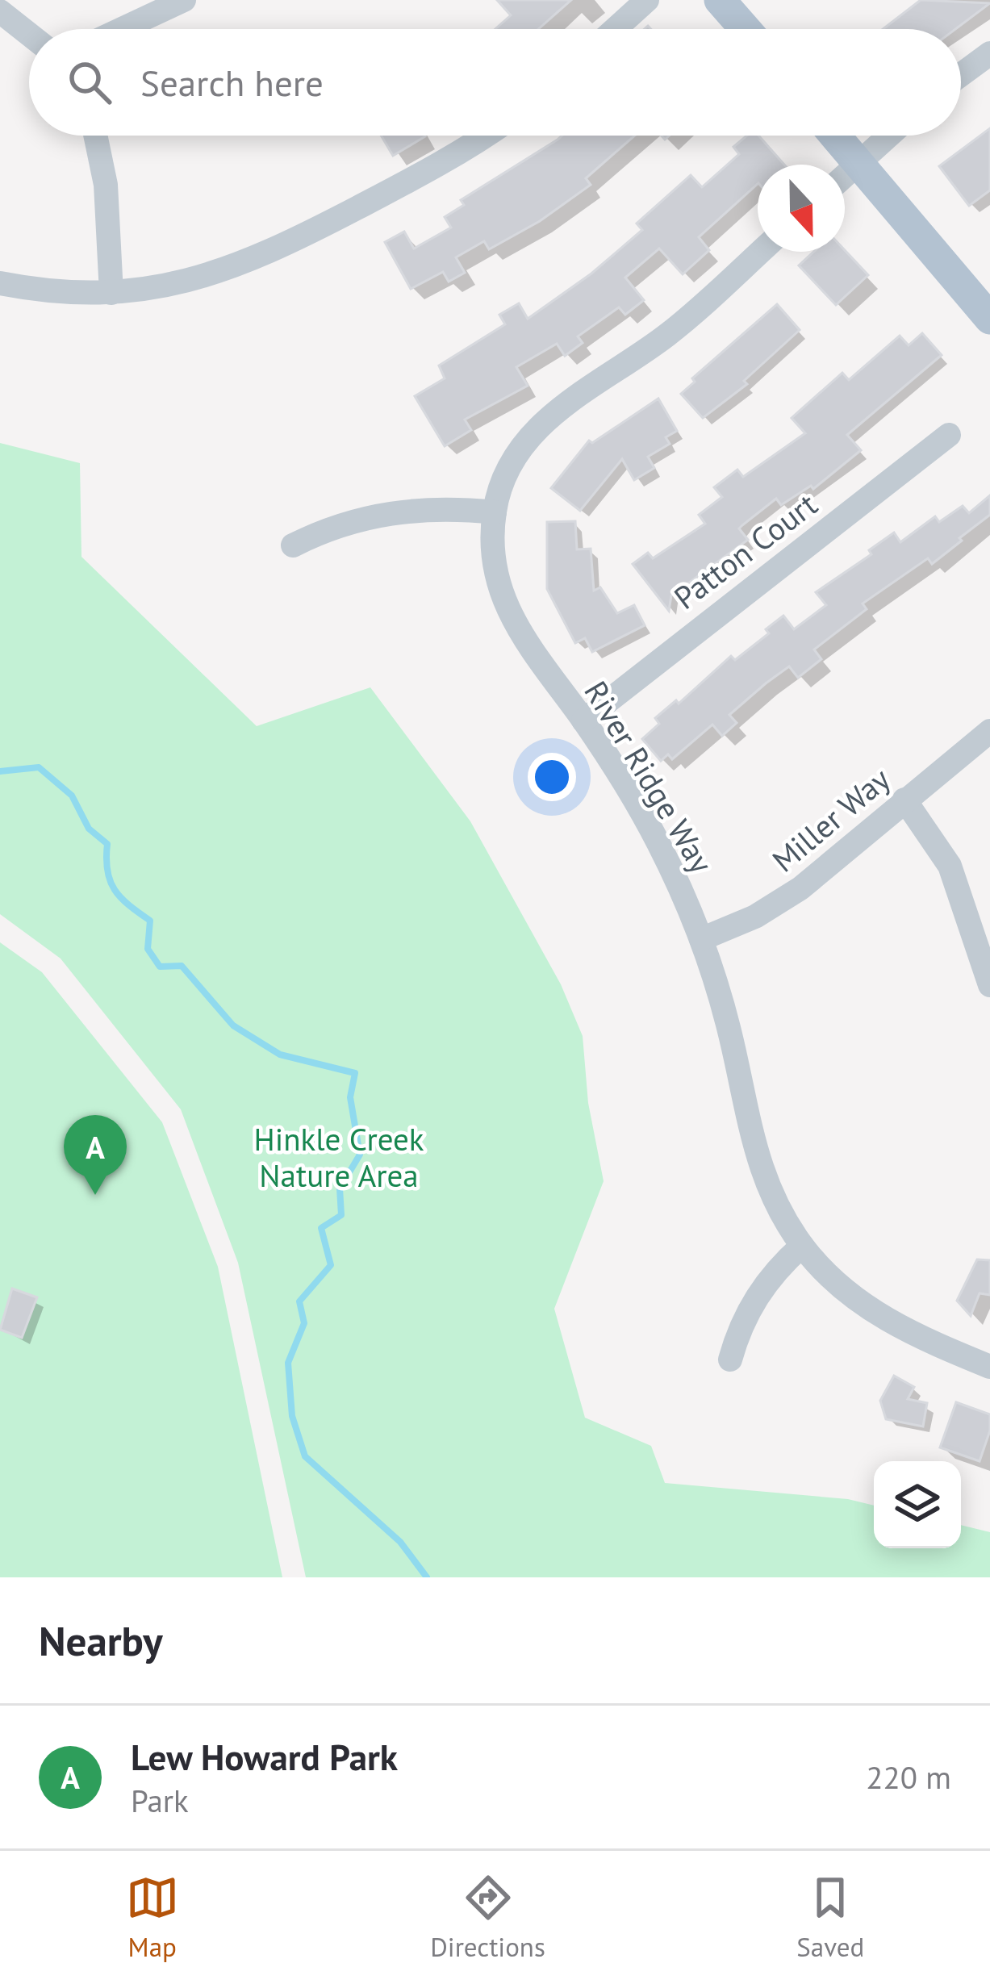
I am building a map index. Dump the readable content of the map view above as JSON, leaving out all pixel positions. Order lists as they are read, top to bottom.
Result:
{
  "streets": {
    "street": ["Patton Court", "River Ridge Way", "Miller Way"]
  },
  "crossings": [
    ["Patton Court", "River Ridge Way"],
    ["River Ridge Way", "Miller Way"]
  ],
  "parks": ["Hinkle Creek Nature Area"],
  "north": "bottom",
  "page": {
    "search": "Search here",
    "pins": "A",
    "heading": "Nearby",
    "list": [
      {
        "mark": "A",
        "name": "Lew Howard Park",
        "note": "Park",
        "value": "220 m"
      }
    ],
    "nav": ["Map", "Directions", "Saved"]
  }
}
